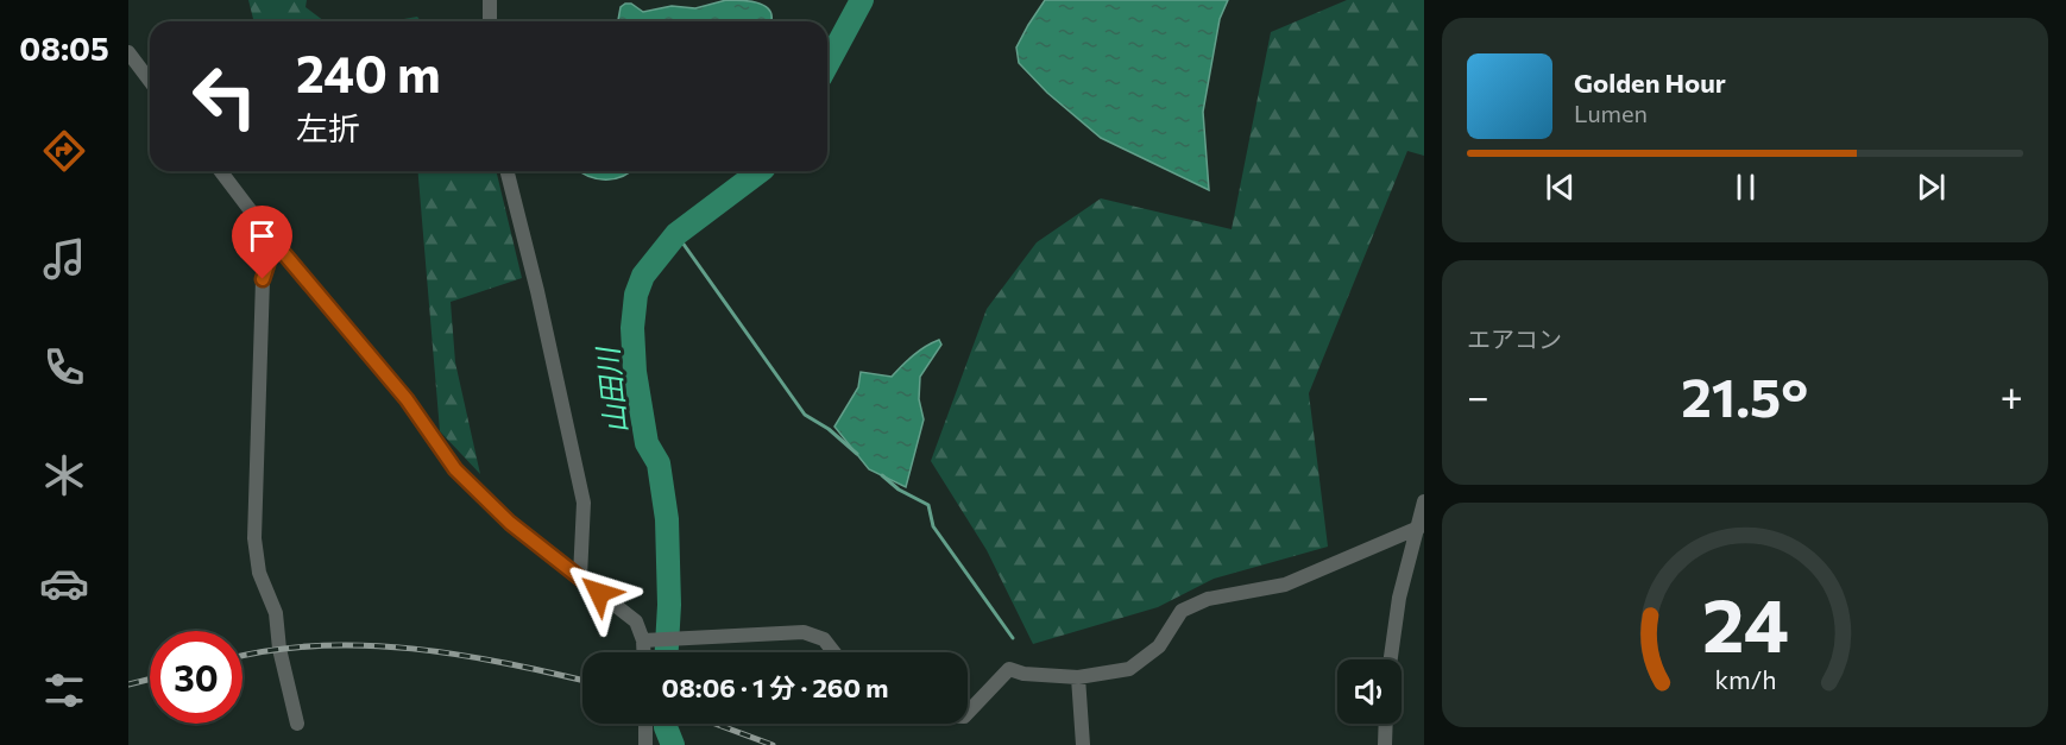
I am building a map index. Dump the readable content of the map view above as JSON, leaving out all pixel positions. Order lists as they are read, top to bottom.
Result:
{
  "water": ["山田川"],
  "page": {
    "tabs": "08:05",
    "turn": ["240 m", "左折"],
    "song": ["Golden Hour", "Lumen"],
    "tile": "エアコン",
    "heat": ["−", "21.5°", "+"],
    "limit": "30",
    "trip": "08:06 · 1 分 · 260 m",
    "gauge": ["24", "km/h"]
  }
}
